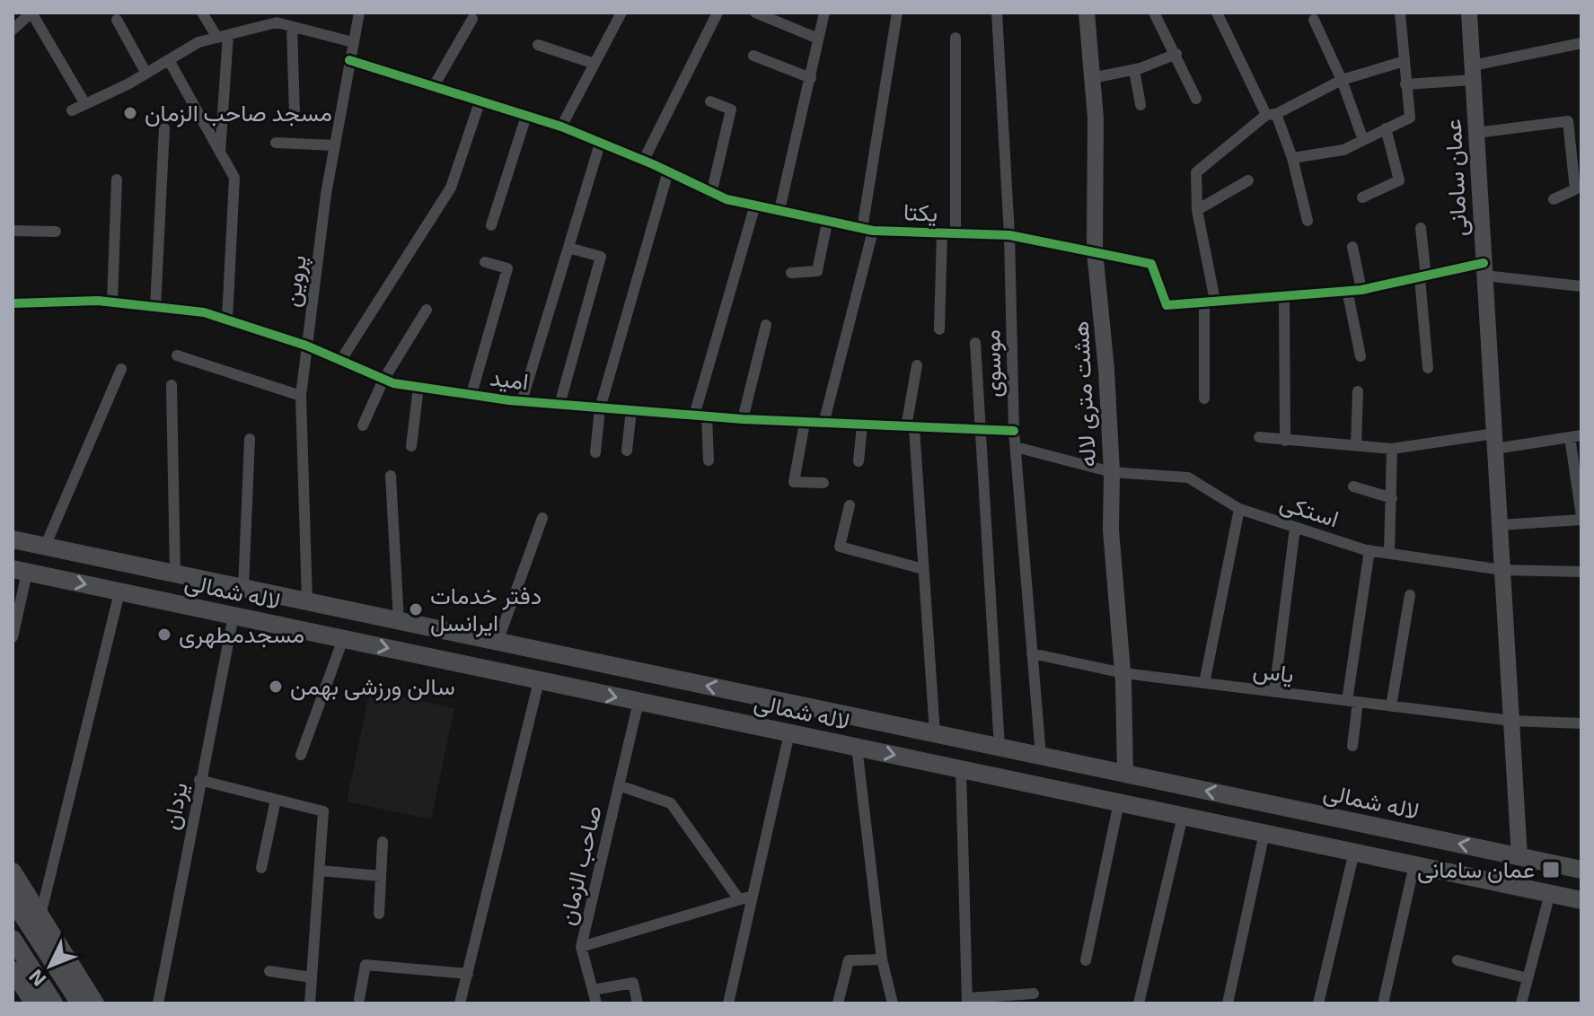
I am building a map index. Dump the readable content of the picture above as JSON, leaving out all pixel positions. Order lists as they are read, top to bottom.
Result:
{
  "streets": {
    "main road": ["لاله شمالی"],
    "street": [
      "عمان سامانی",
      "یکتا",
      "پروین",
      "موسوی",
      "امید",
      "هشت متری لاله",
      "استکی",
      "یاس",
      "یزدان",
      "صاحب الزمان"
    ]
  },
  "crossings": [
    ["عمان سامانی", "یکتا"],
    ["عمان سامانی", "استکی"],
    ["عمان سامانی", "لاله شمالی"],
    ["عمان سامانی", "یاس"],
    ["یکتا", "پروین"],
    ["یکتا", "موسوی"],
    ["یکتا", "هشت متری لاله"],
    ["پروین", "امید"],
    ["پروین", "لاله شمالی"],
    ["موسوی", "امید"],
    ["موسوی", "استکی"],
    ["موسوی", "لاله شمالی"],
    ["موسوی", "یاس"],
    ["هشت متری لاله", "استکی"],
    ["هشت متری لاله", "لاله شمالی"],
    ["هشت متری لاله", "یاس"],
    ["لاله شمالی", "یزدان"],
    ["لاله شمالی", "صاحب الزمان"]
  ],
  "places": {
    "other": [
      "مسجد صاحب الزمان",
      "دفتر خدمات ایرانسل",
      "مسجدمطهری",
      "سالن ورزشی بهمن"
    ],
    "transit": ["عمان سامانی"]
  },
  "north": "bottom left"
}
